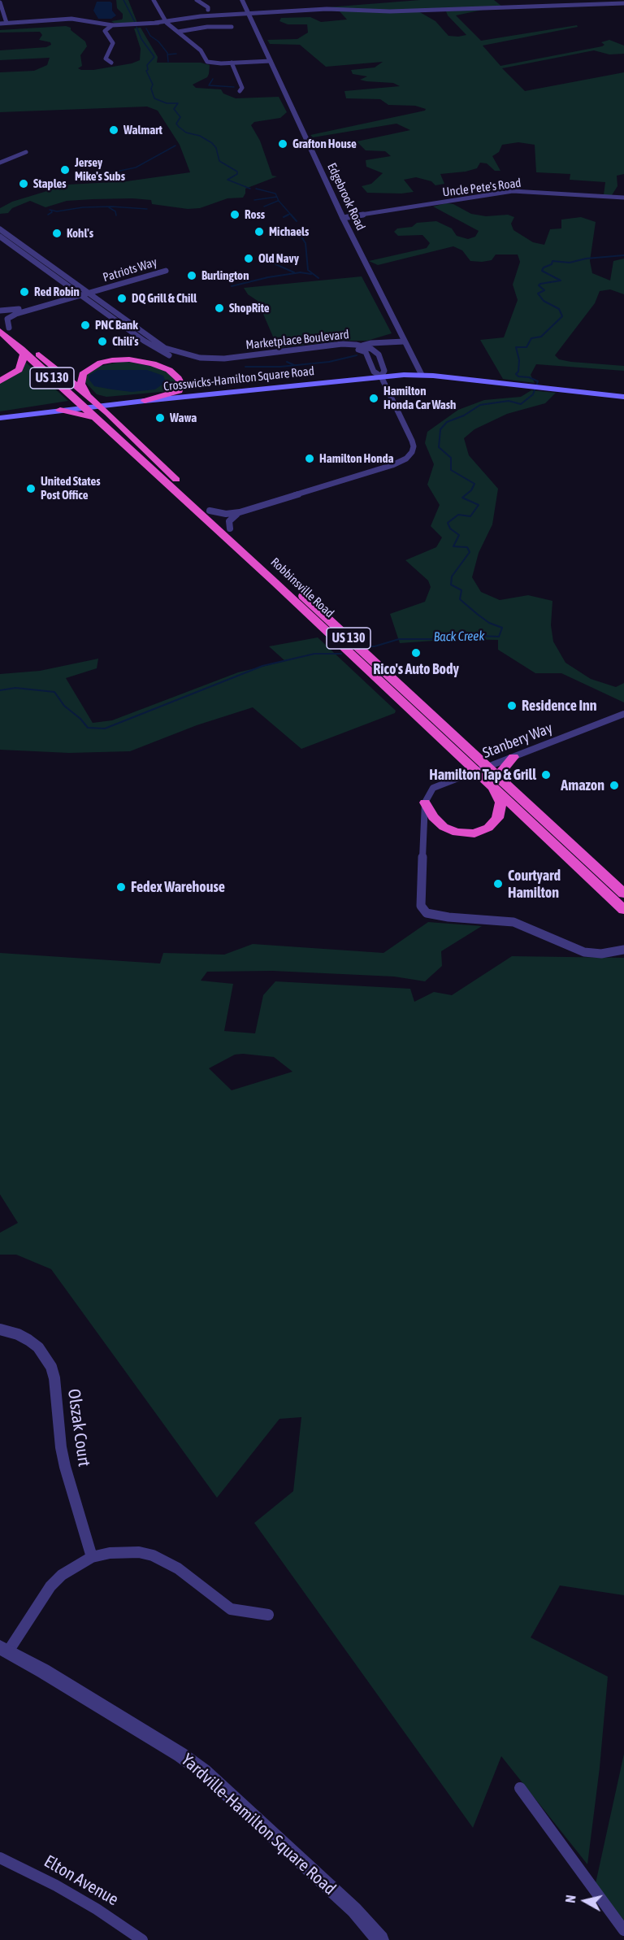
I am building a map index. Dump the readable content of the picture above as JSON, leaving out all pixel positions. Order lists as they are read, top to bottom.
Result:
{
  "streets": {
    "highway": ["US 130", "Robbinsville Road"],
    "main road": ["Crosswicks-Hamilton Square Road"],
    "street": [
      "Uncle Pete's Road",
      "Edgebrook Road",
      "Patriots Way",
      "Marketplace Boulevard",
      "Stanbery Way",
      "Olszak Court",
      "Yardville-Hamilton Square Road",
      "Elton Avenue"
    ]
  },
  "crossings": [
    ["Uncle Pete's Road", "Edgebrook Road"],
    ["Edgebrook Road", "Crosswicks-Hamilton Square Road"],
    ["Patriots Way", "Marketplace Boulevard"],
    ["Patriots Way", "Robbinsville Road"],
    ["Marketplace Boulevard", "Crosswicks-Hamilton Square Road"],
    ["Crosswicks-Hamilton Square Road", "Robbinsville Road"],
    ["Robbinsville Road", "Stanbery Way"]
  ],
  "water": ["Back Creek"],
  "places": [
    "Walmart",
    "Grafton House",
    "Jersey Mike's Subs",
    "Staples",
    "Ross",
    "Michaels",
    "Kohl's",
    "Old Navy",
    "Burlington",
    "Red Robin",
    "DQ Grill & Chill",
    "ShopRite",
    "PNC Bank",
    "Chili's",
    "Hamilton Honda Car Wash",
    "Wawa",
    "Hamilton Honda",
    "United States Post Office",
    "Rico's Auto Body",
    "Residence Inn",
    "Hamilton Tap & Grill",
    "Amazon",
    "Courtyard Hamilton",
    "Fedex Warehouse"
  ],
  "north": "left"
}
